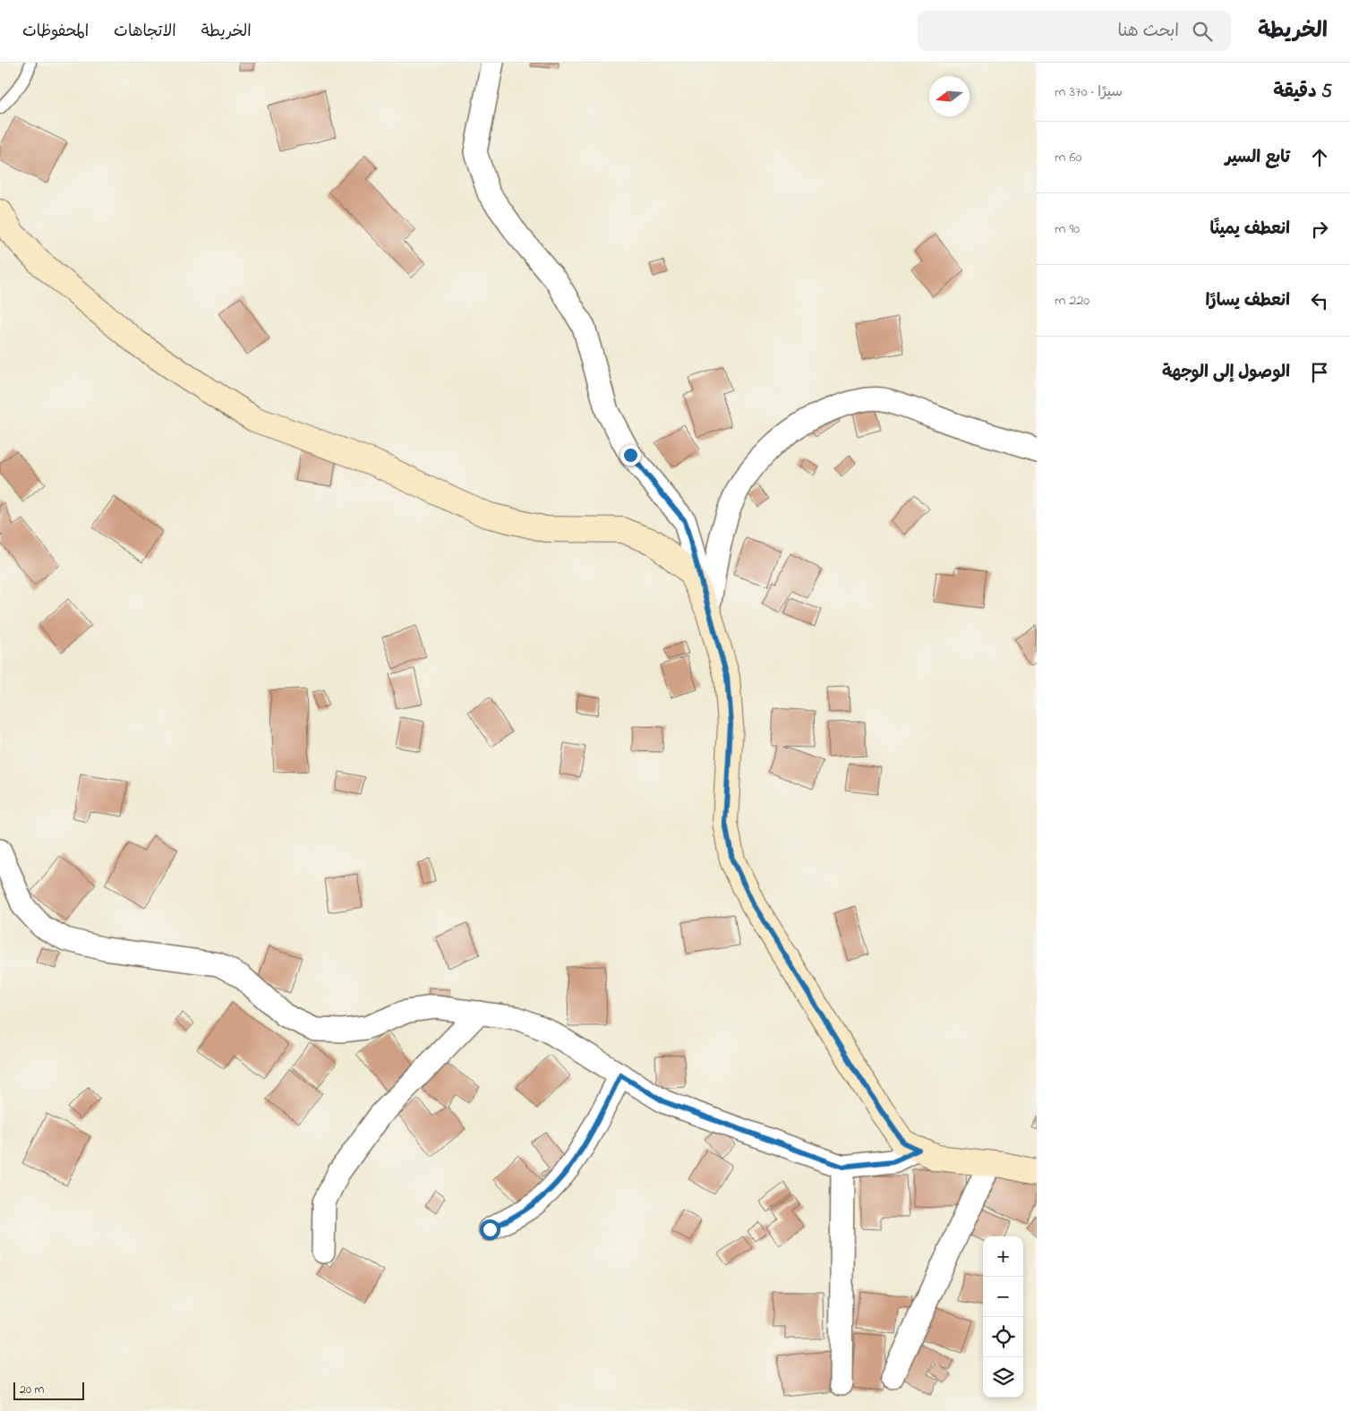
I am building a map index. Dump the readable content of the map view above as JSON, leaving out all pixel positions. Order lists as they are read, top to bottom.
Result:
{
  "scale_bar": "20 m",
  "north": "left",
  "page": {
    "header": "الخريطة",
    "search": "ابحث هنا",
    "nav": ["الخريطة", "الاتجاهات", "المحفوظات"],
    "heading": ["5 دقيقة", "سيرًا · 370 m"],
    "list": [
      ["تابع السير", "60 m"],
      ["انعطف يمينًا", "90 m"],
      ["انعطف يسارًا", "220 m"],
      "الوصول إلى الوجهة"
    ],
    "map_buttons": ["+", "−"],
    "scale": "20 m"
  }
}
